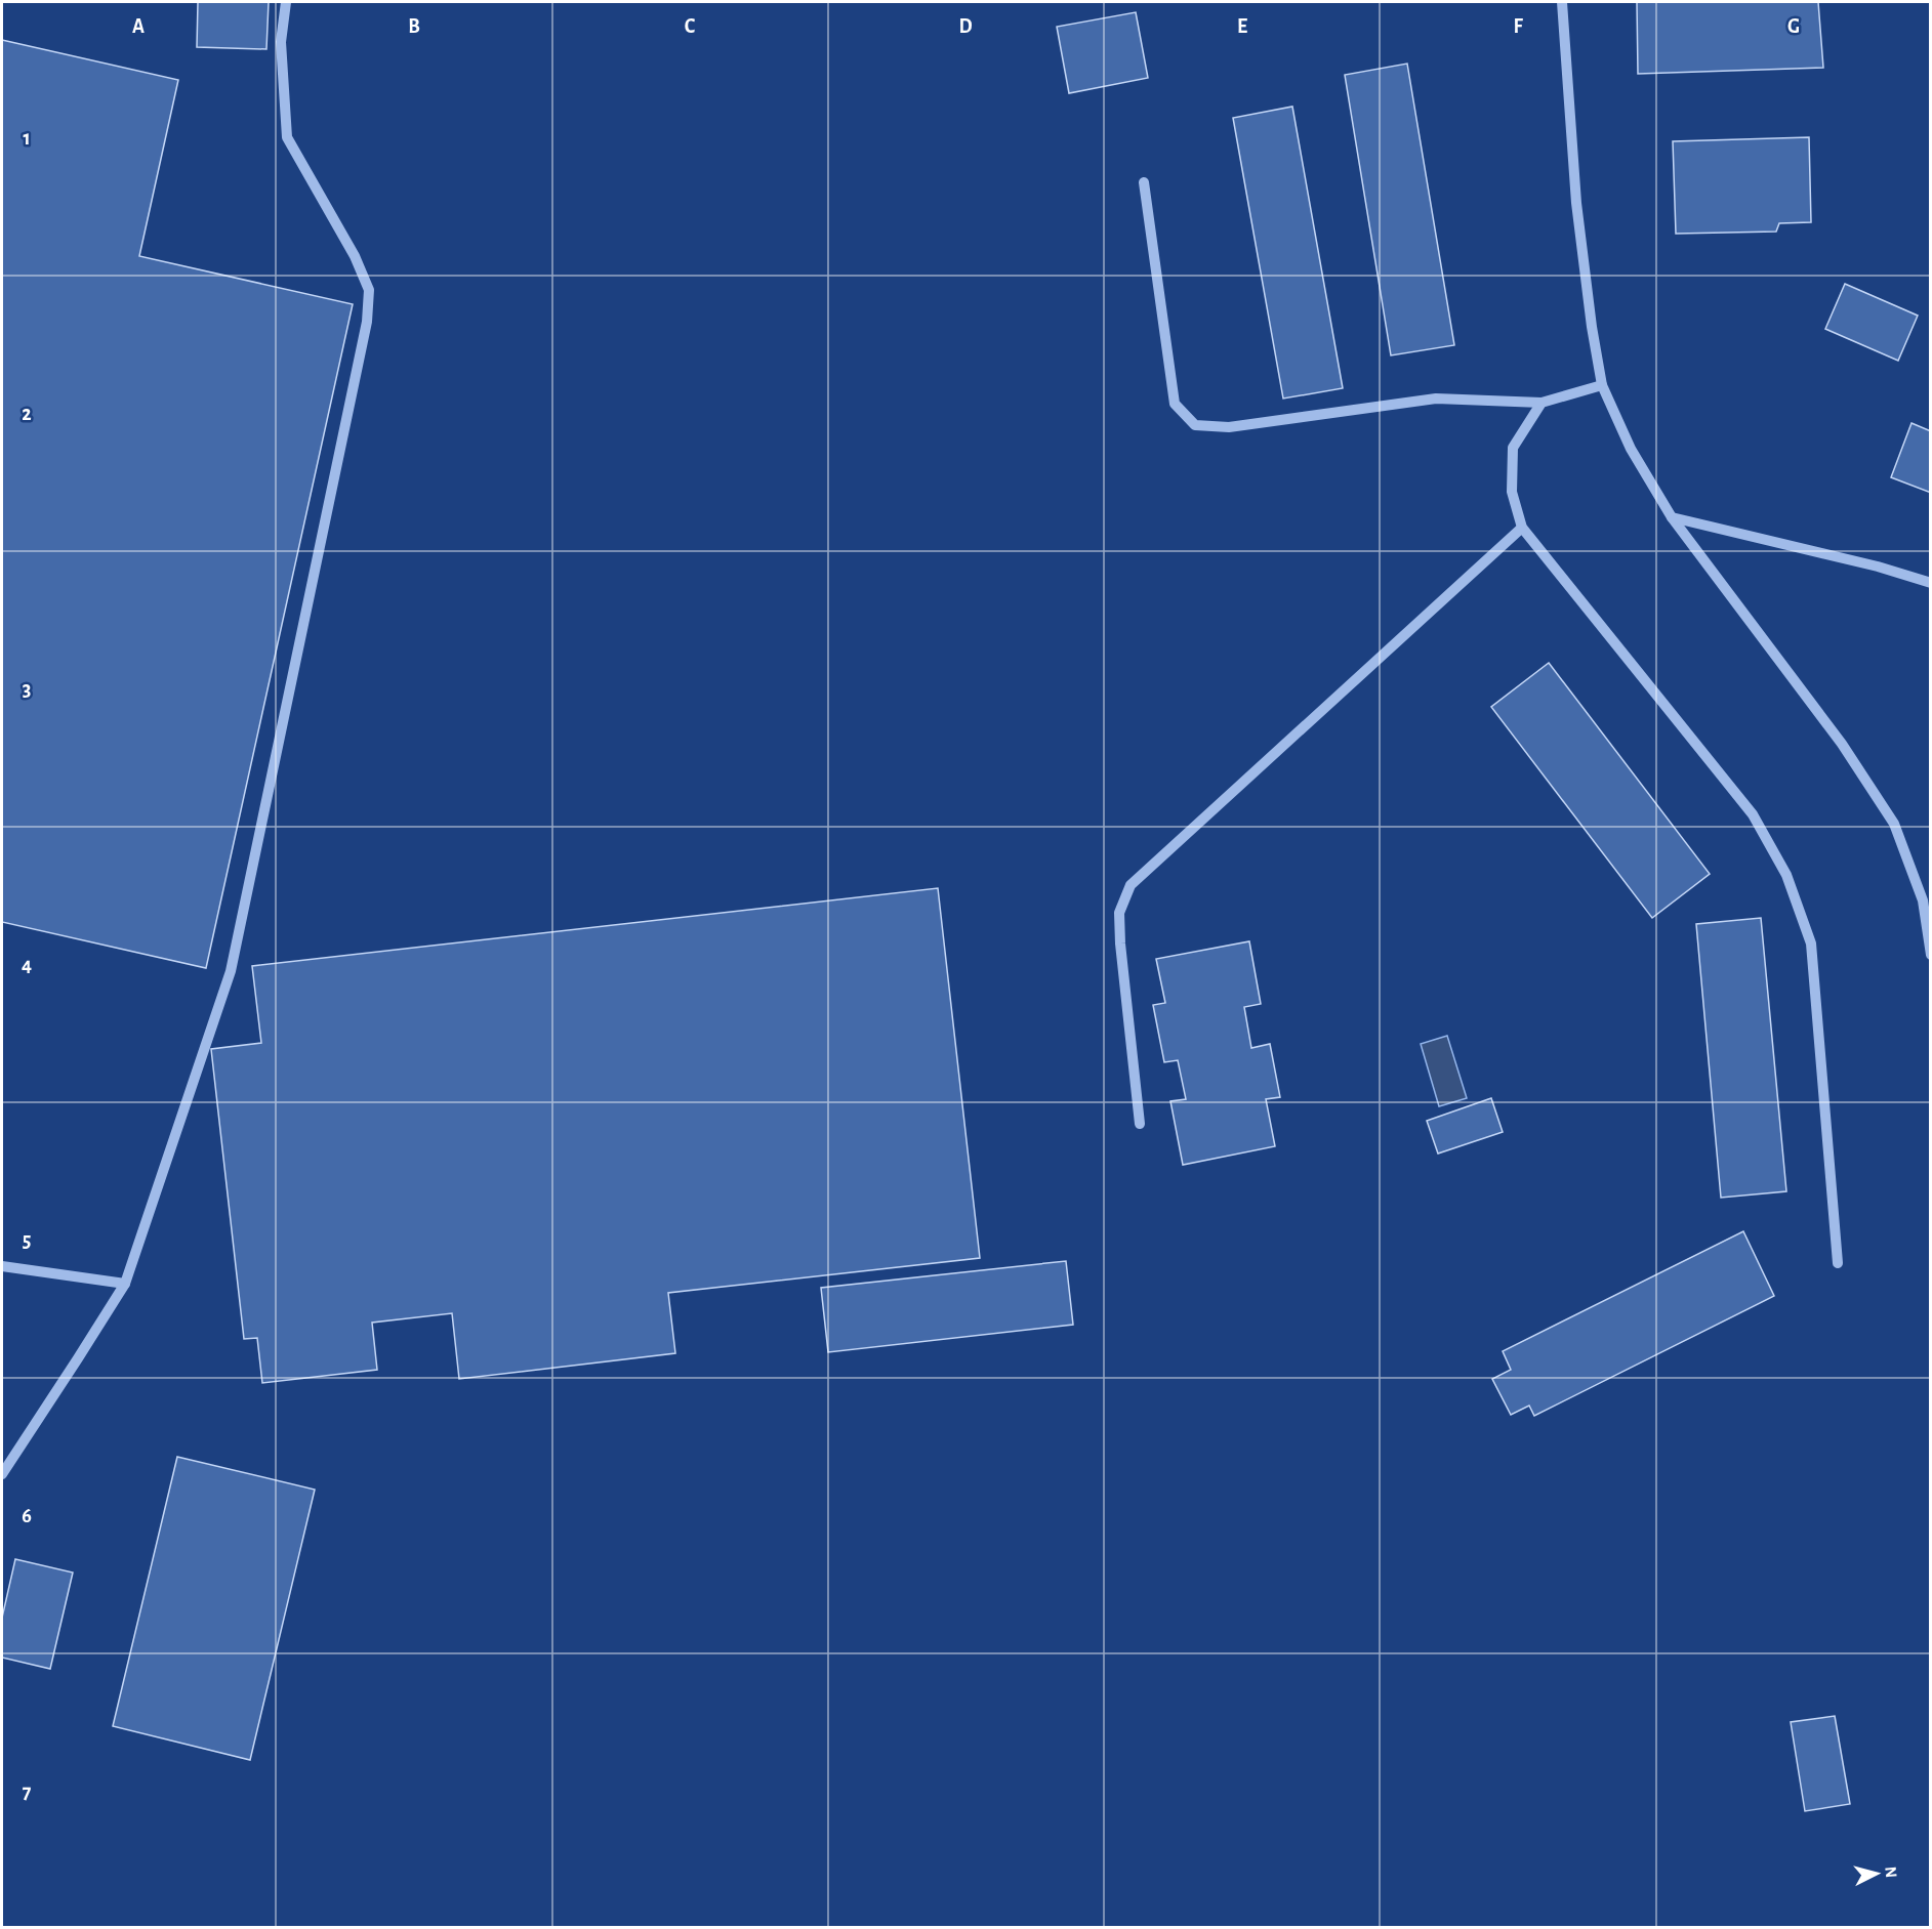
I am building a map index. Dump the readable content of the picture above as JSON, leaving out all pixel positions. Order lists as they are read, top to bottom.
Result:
{
  "north": "right",
  "grid": {
    "columns": [
      "A",
      "B",
      "C",
      "D",
      "E",
      "F",
      "G"
    ],
    "rows": [
      "1",
      "2",
      "3",
      "4",
      "5",
      "6",
      "7"
    ]
  }
}
